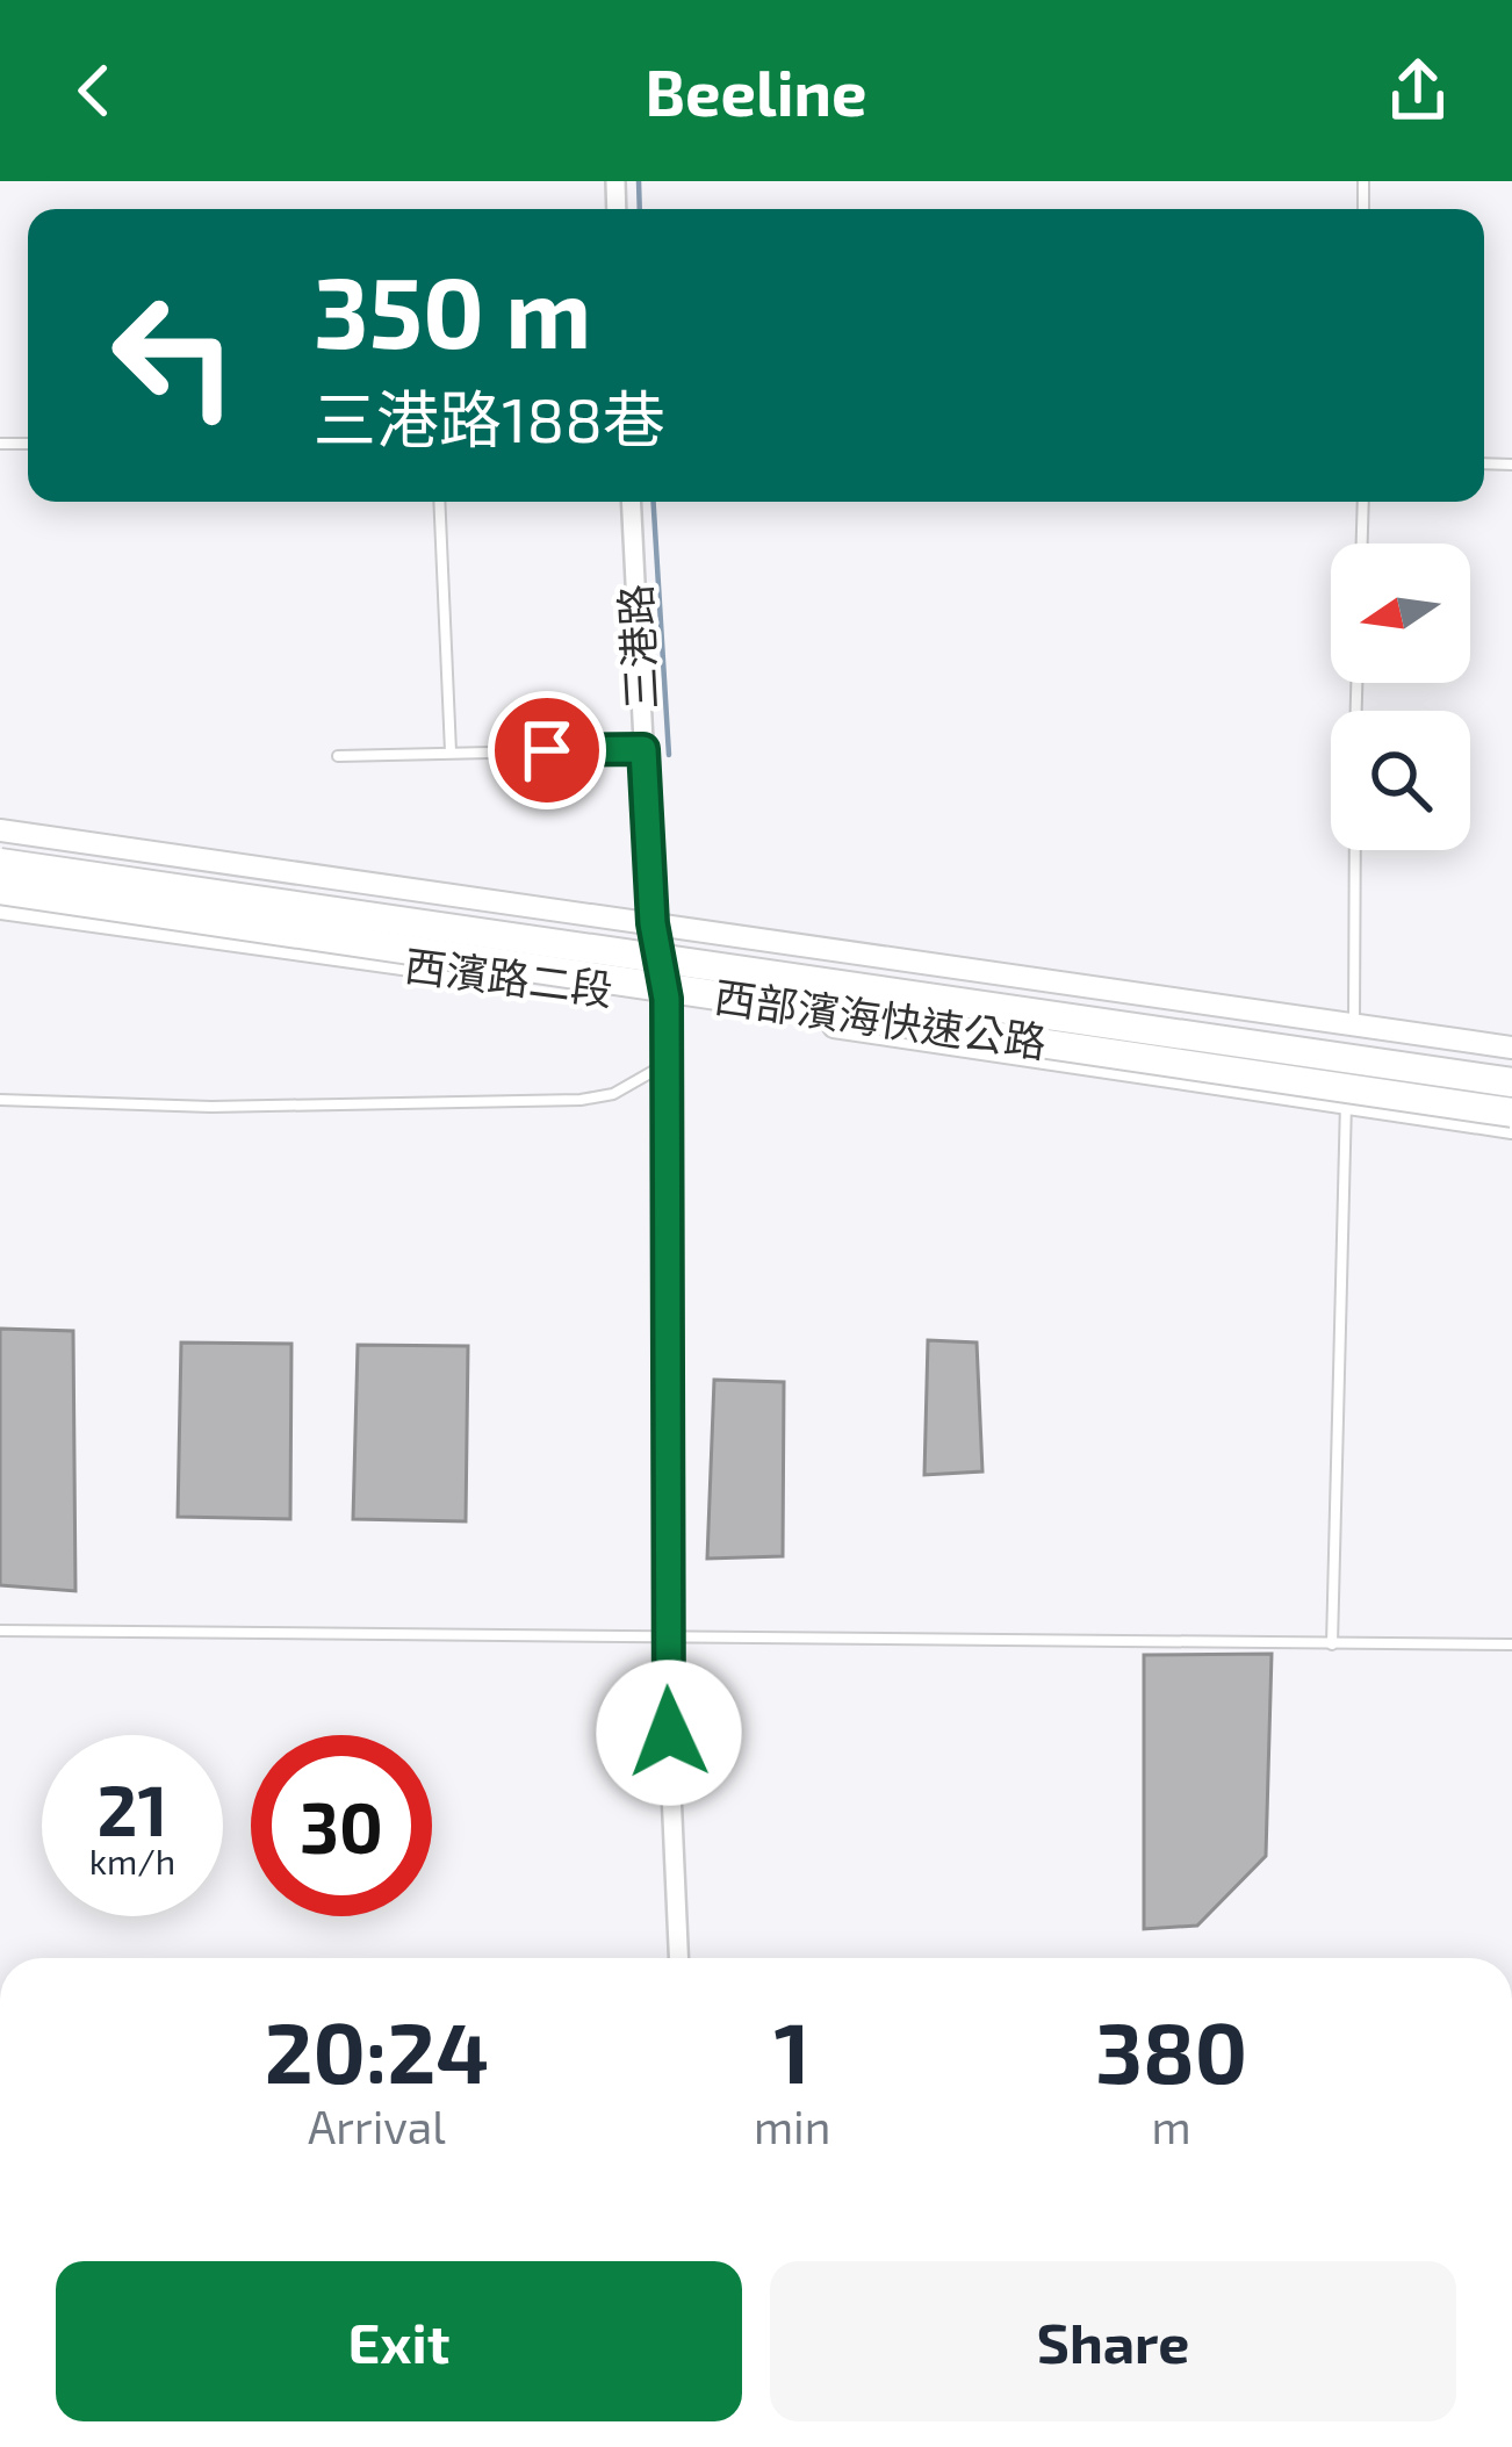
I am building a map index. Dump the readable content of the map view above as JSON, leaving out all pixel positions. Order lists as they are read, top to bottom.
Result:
{
  "streets": {
    "highway": ["西部濱海快速公路"],
    "street": ["三港路", "西濱路二段"]
  },
  "crossings": [
    ["三港路", "西濱路二段"]
  ],
  "north": "left",
  "page": {
    "header": "Beeline",
    "turn": ["350 m", "三港路188巷"],
    "speed": "21 km/h",
    "limit": "30",
    "eta": [
      "20:24",
      "Arrival",
      "1",
      "min",
      "380",
      "m"
    ],
    "buttons": ["Exit", "Share"]
  }
}
